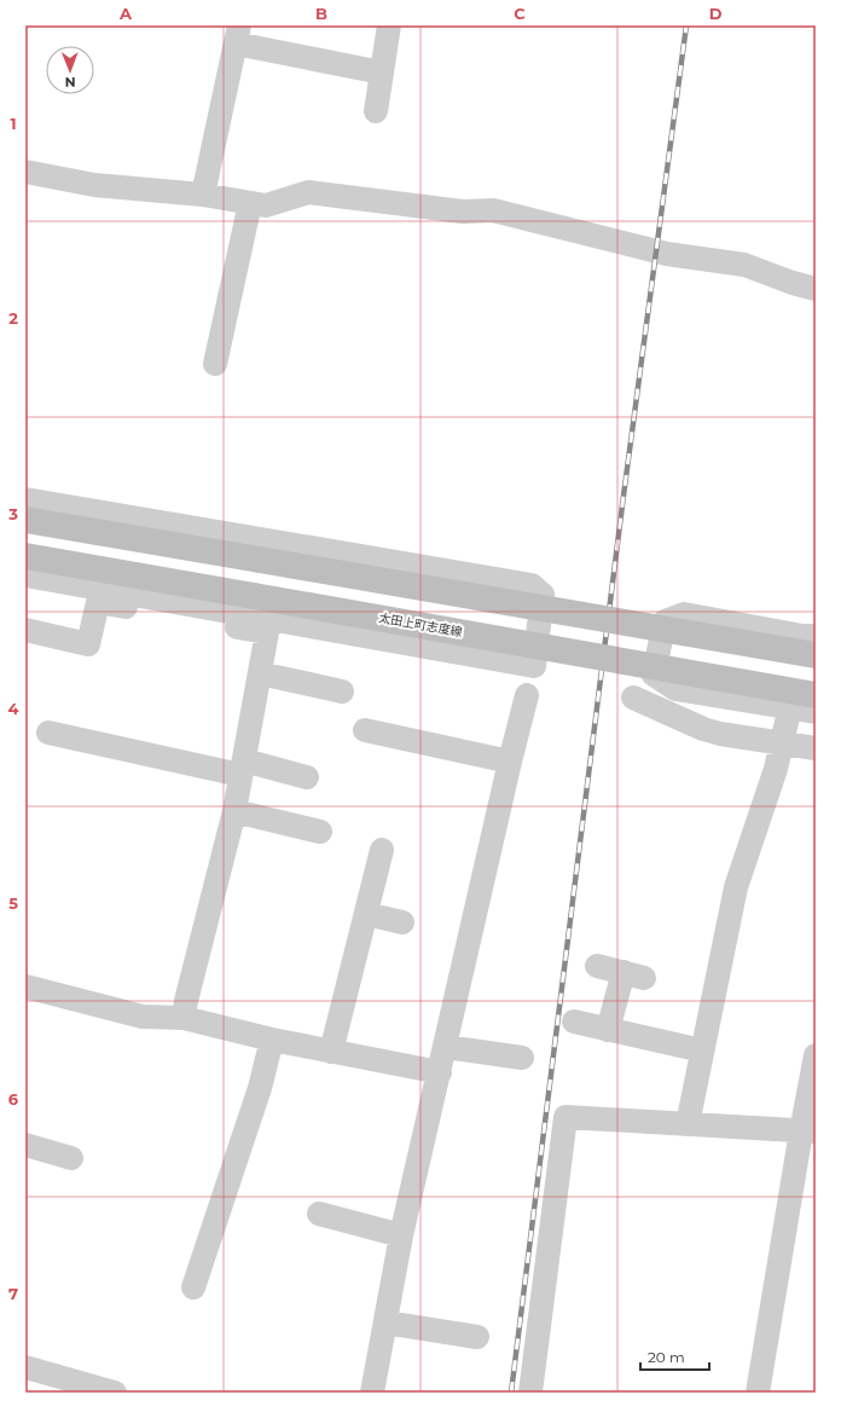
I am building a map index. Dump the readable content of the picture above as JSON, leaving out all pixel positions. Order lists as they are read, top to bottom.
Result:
{
  "streets": {
    "main road": ["太田上町志度線"]
  },
  "scale_bar": "20 m",
  "north": "bottom",
  "grid": {
    "columns": [
      "A",
      "B",
      "C",
      "D"
    ],
    "rows": [
      "1",
      "2",
      "3",
      "4",
      "5",
      "6",
      "7"
    ]
  }
}
